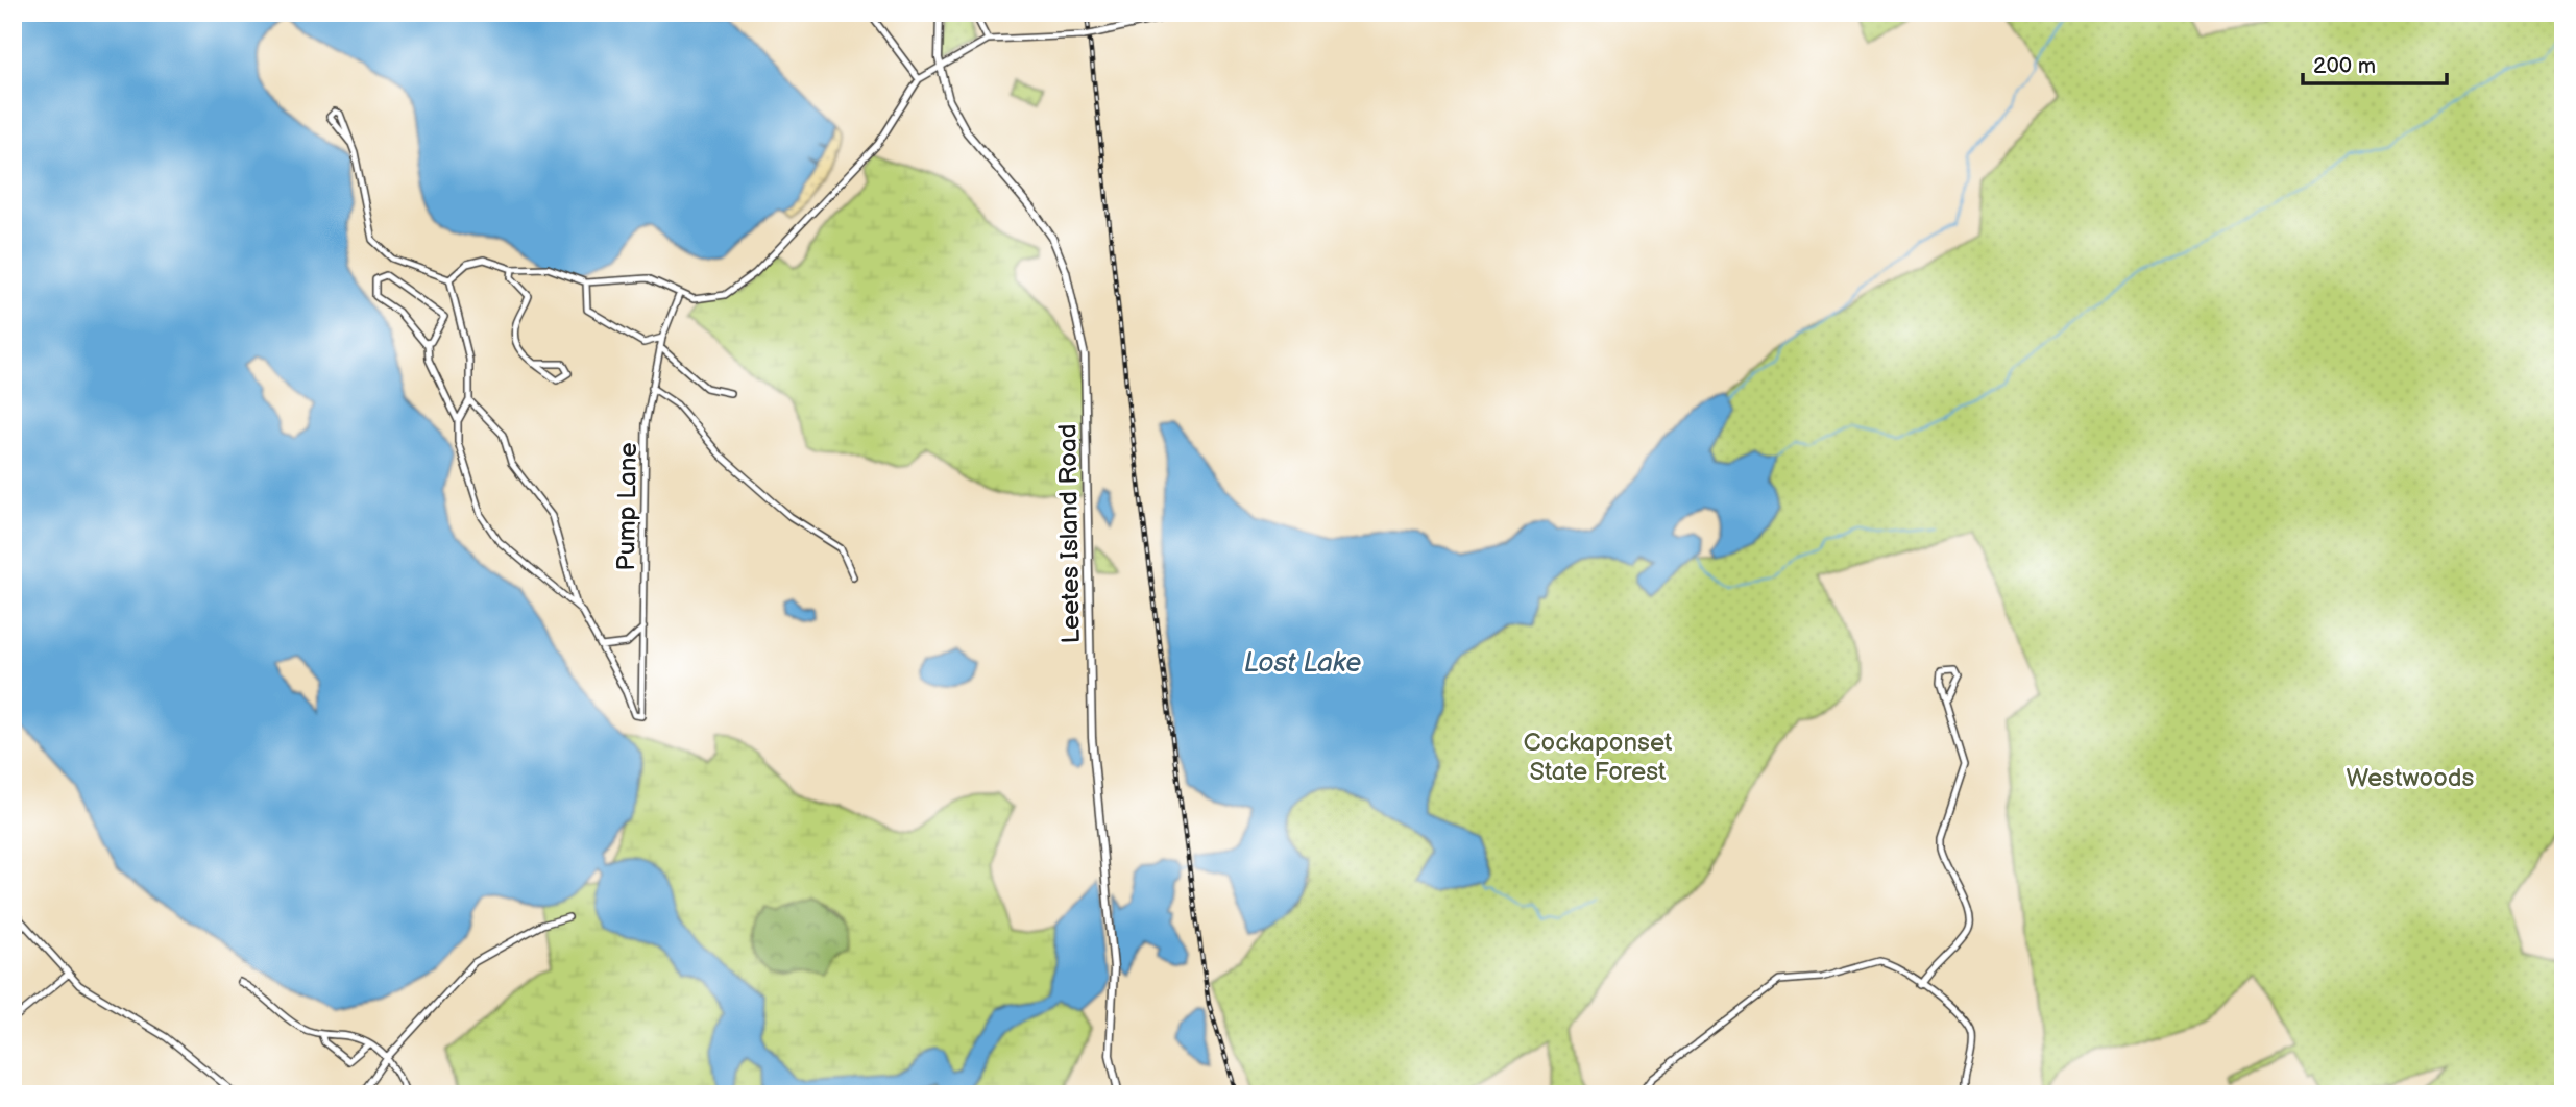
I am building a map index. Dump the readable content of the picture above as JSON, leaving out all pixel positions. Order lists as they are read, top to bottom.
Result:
{
  "streets": {
    "main road": ["Leetes Island Road"],
    "street": ["Pump Lane"]
  },
  "water": ["Lost Lake"],
  "parks": ["Cockaponset State Forest", "Westwoods"],
  "scale_bar": "200 m"
}
